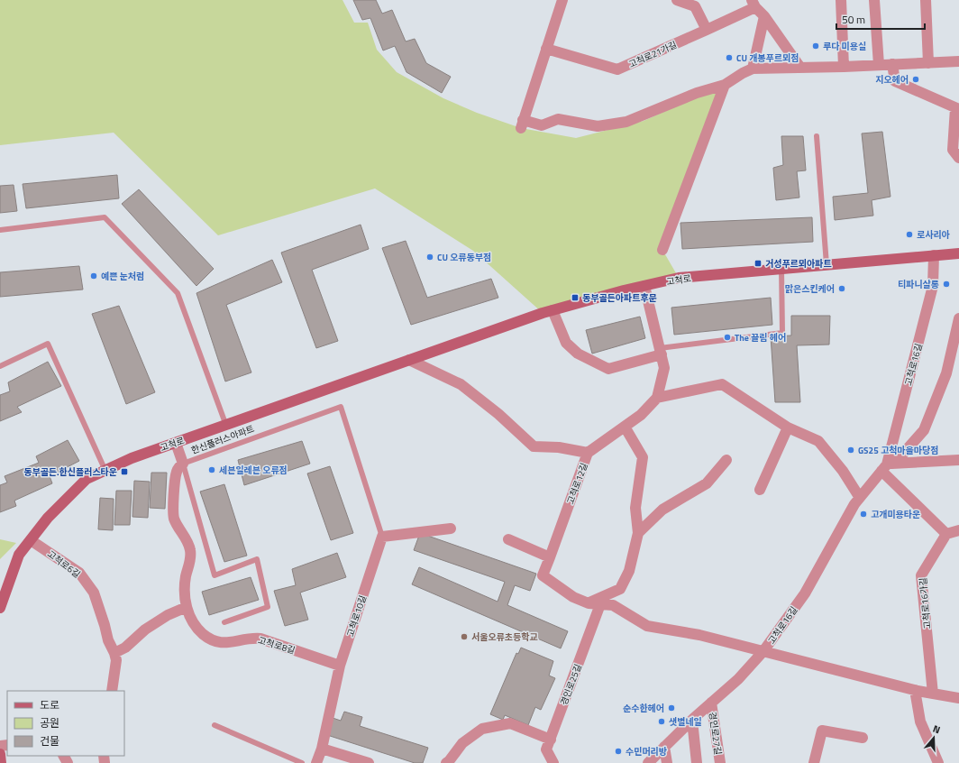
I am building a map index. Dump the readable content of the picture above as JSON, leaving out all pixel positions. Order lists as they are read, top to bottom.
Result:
{
  "streets": {
    "main road": ["고척로"],
    "street": [
      "고척로21가길",
      "고척로16길",
      "고척로12길",
      "고척로6길",
      "고척로16가길",
      "고척로10길",
      "고척로8길",
      "경인로25길",
      "경인로27길"
    ],
    "lane": ["한신플러스아파트"]
  },
  "crossings": [
    ["고척로", "고척로16길"],
    ["고척로", "고척로12길"],
    ["고척로", "고척로6길"],
    ["고척로16길", "고척로12길"],
    ["고척로16길", "경인로25길"],
    ["고척로16길", "경인로27길"],
    ["한신플러스아파트", "고척로10길"],
    ["한신플러스아파트", "고척로8길"],
    ["고척로12길", "경인로25길"],
    ["고척로10길", "고척로8길"]
  ],
  "places": {
    "other": [
      "루다 미용실",
      "CU 개봉푸르뫼점",
      "지오헤어",
      "로사리아",
      "CU 오류동부점",
      "예쁜 눈처럼",
      "티파니살롱",
      "맑은스킨케어",
      "The 끌림 헤어",
      "GS25 고척마을마당점",
      "세븐일레븐 오류점",
      "고개미용타운",
      "서울오류초등학교",
      "순수한헤어",
      "샛별네일",
      "수민머리방"
    ],
    "transit": ["거성푸르뫼아파트", "동부골든아파트후문", "동부골든.한신플러스타운"]
  },
  "legend": ["도로", "공원", "건물"],
  "scale_bar": "50 m",
  "north": "top"
}
